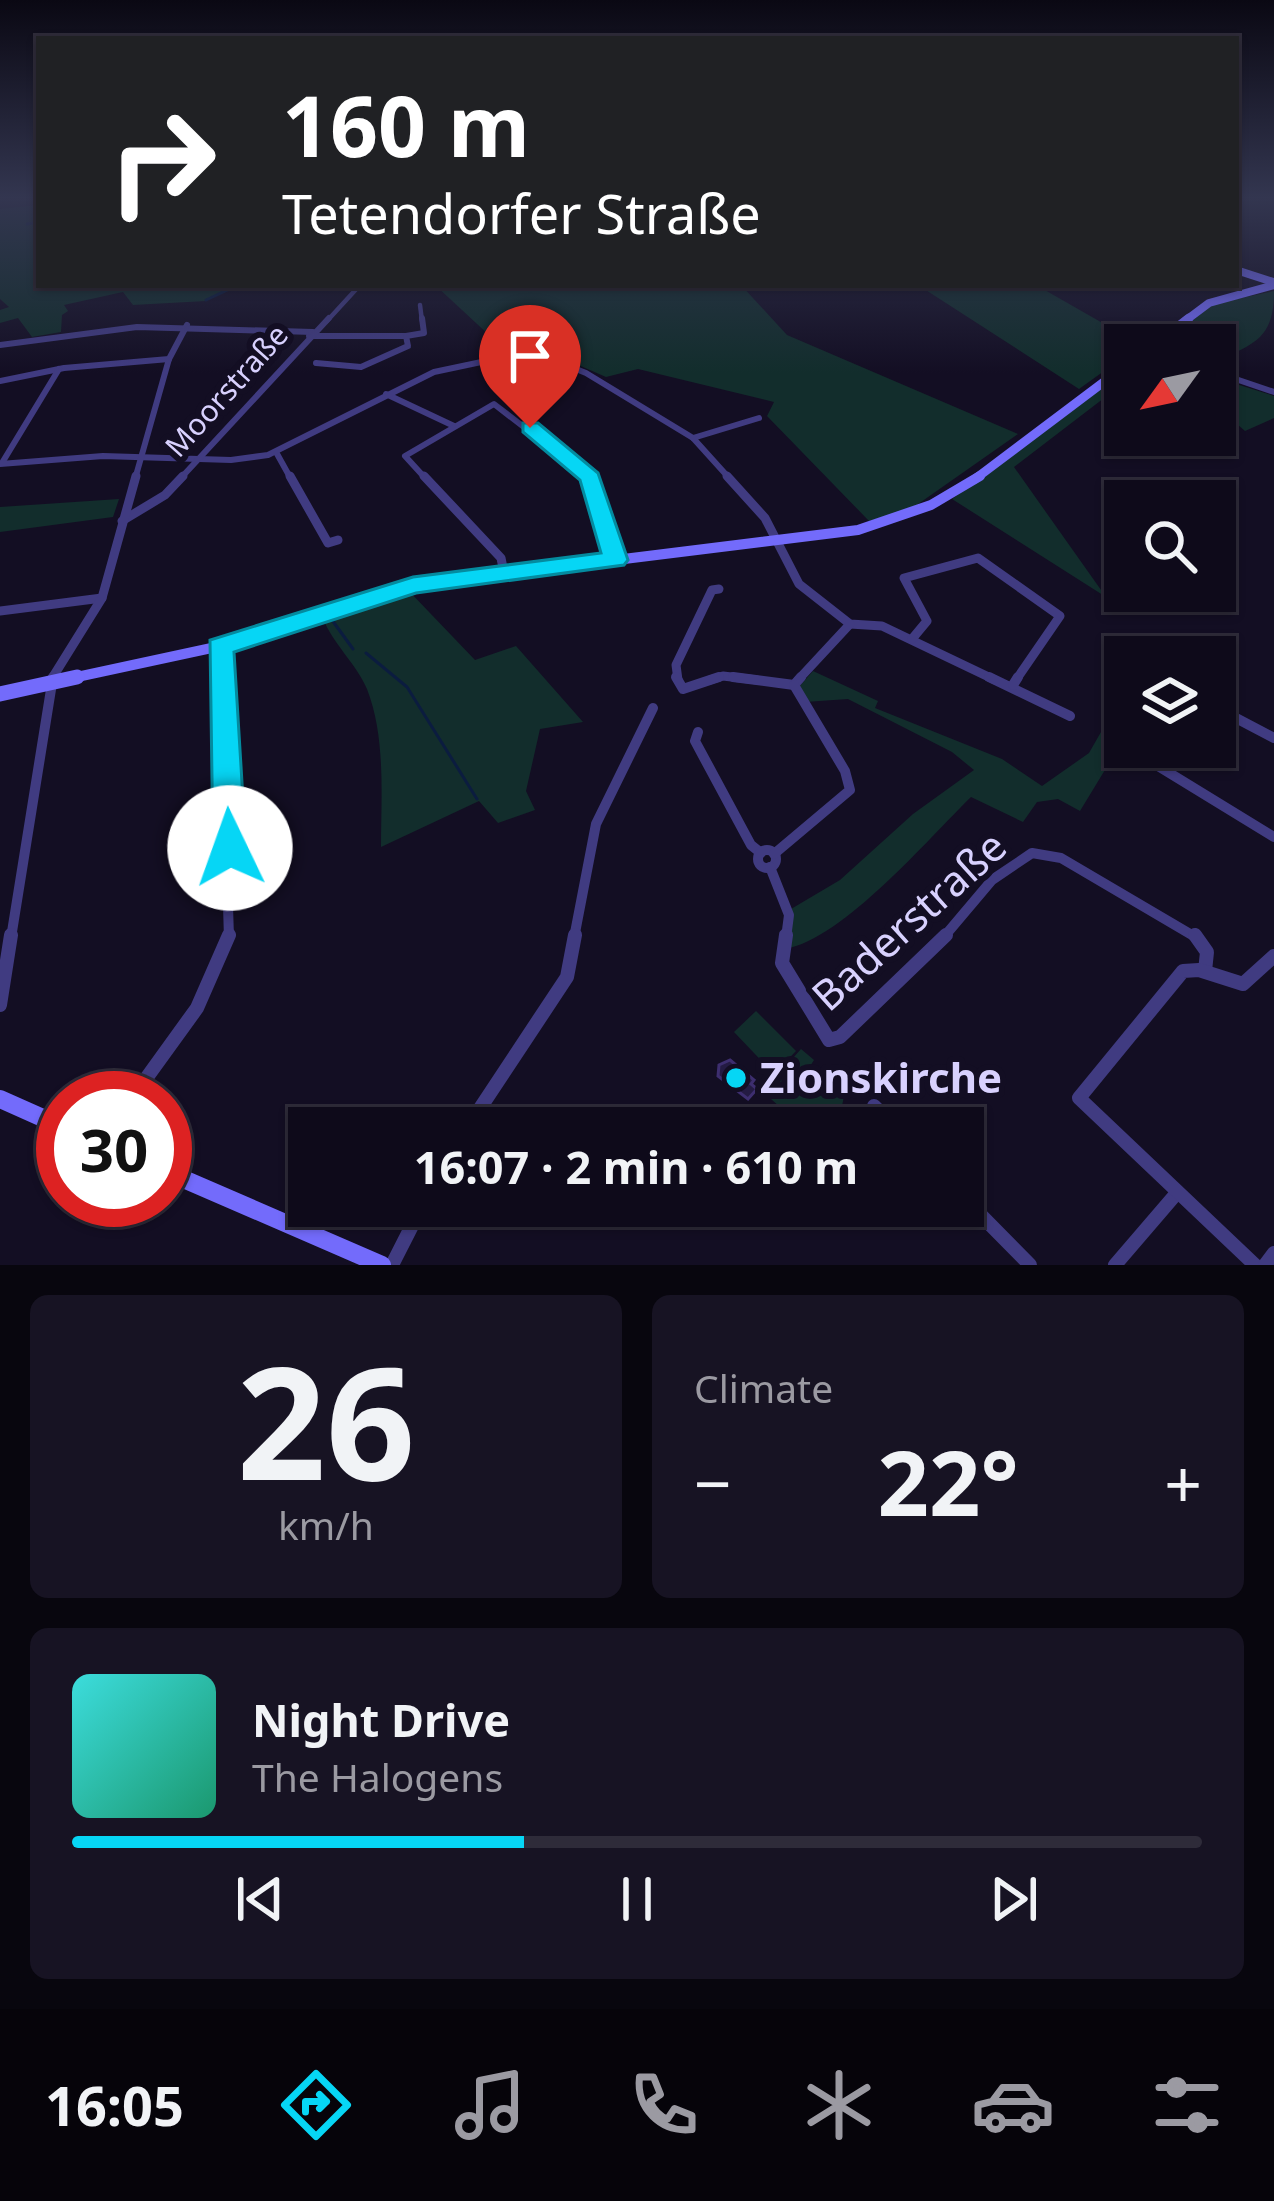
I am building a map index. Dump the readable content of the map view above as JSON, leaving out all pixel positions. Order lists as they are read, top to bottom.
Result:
{
  "streets": {
    "street": ["Moorstraße", "Baderstraße"]
  },
  "places": ["Zionskirche"],
  "north": "bottom left",
  "page": {
    "turn": ["160 m", "Tetendorfer Straße"],
    "limit": "30",
    "trip": "16:07 · 2 min · 610 m",
    "tile": [
      ["26", "km/h"],
      "Climate"
    ],
    "heat": ["−", "22°", "+"],
    "song": ["Night Drive", "The Halogens"],
    "tabs": "16:05"
  }
}
